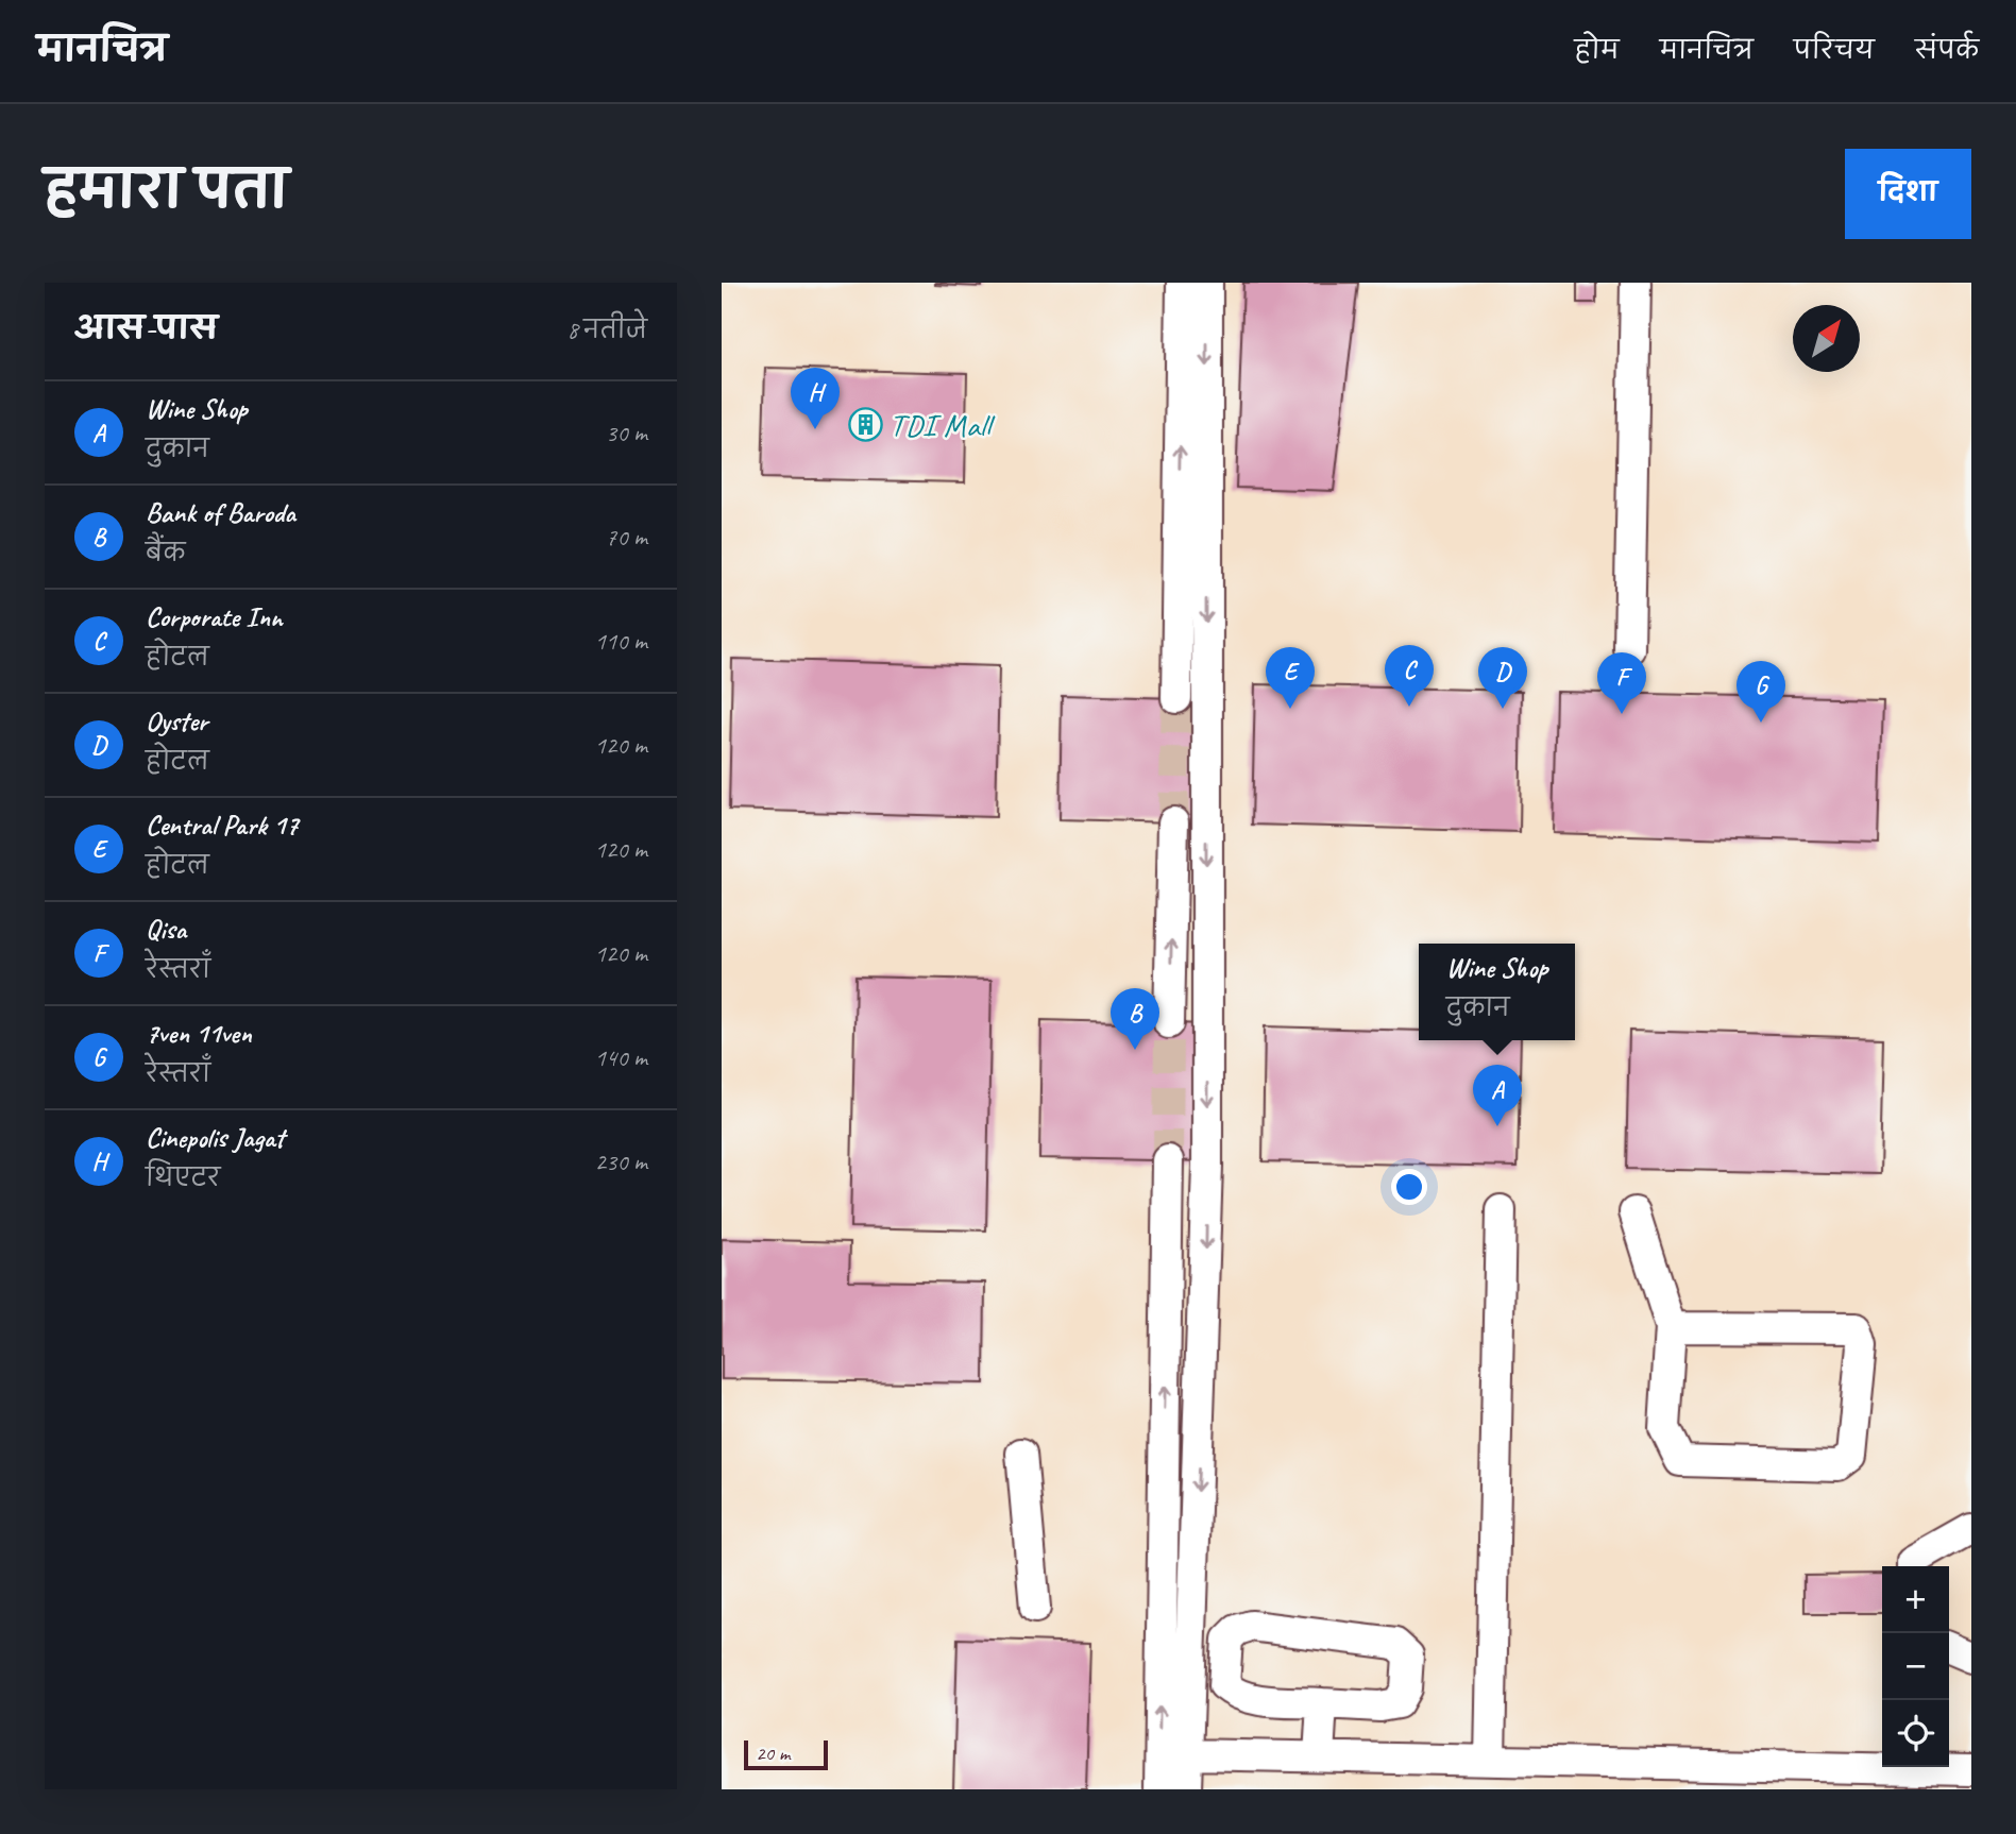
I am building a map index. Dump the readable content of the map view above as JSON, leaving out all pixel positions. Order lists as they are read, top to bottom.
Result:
{
  "places": {
    "building": ["TDI Mall"]
  },
  "scale_bar": "20 m",
  "north": "top right",
  "page": {
    "header": "मानचित्र",
    "nav": [
      "होम",
      "मानचित्र",
      "परिचय",
      "संपर्क"
    ],
    "title": "हमारा पता",
    "buttons": "दिशा",
    "heading": ["आस-पास", "8 नतीजे"],
    "pins": [
      "H",
      "C",
      "D",
      "E",
      "F",
      "G",
      "B",
      "A"
    ],
    "list": [
      {
        "mark": "A",
        "name": "Wine Shop",
        "note": "दुकान",
        "value": "30 m"
      },
      {
        "mark": "B",
        "name": "Bank of Baroda",
        "note": "बैंक",
        "value": "70 m"
      },
      {
        "mark": "C",
        "name": "Corporate Inn",
        "note": "होटल",
        "value": "110 m"
      },
      {
        "mark": "D",
        "name": "Oyster",
        "note": "होटल",
        "value": "120 m"
      },
      {
        "mark": "E",
        "name": "Central Park 17",
        "note": "होटल",
        "value": "120 m"
      },
      {
        "mark": "F",
        "name": "Qisa",
        "note": "रेस्तराँ",
        "value": "120 m"
      },
      {
        "mark": "G",
        "name": "7ven 11ven",
        "note": "रेस्तराँ",
        "value": "140 m"
      },
      {
        "mark": "H",
        "name": "Cinepolis Jagat",
        "note": "थिएटर",
        "value": "230 m"
      }
    ],
    "popup": ["Wine Shop", "दुकान"],
    "map_buttons": ["+", "−"],
    "scale": "20 m"
  }
}
